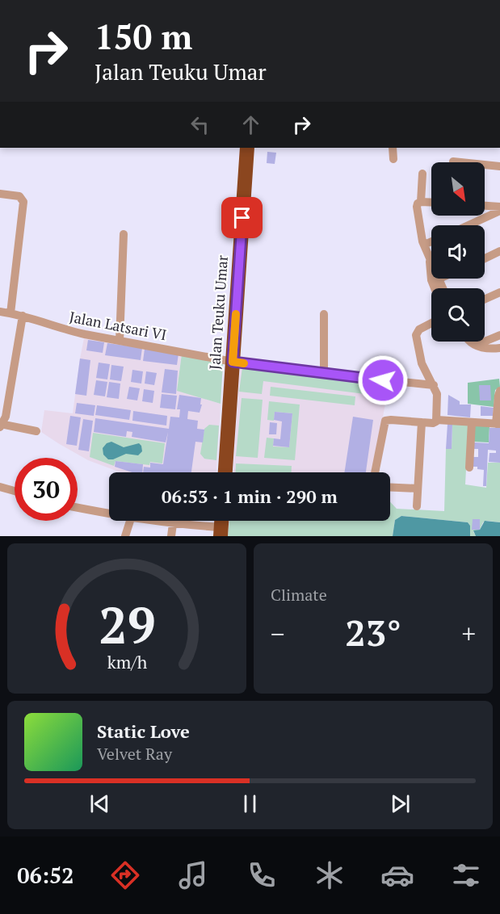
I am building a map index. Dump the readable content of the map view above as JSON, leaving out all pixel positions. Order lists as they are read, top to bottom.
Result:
{
  "streets": {
    "highway": ["Jalan Teuku Umar"],
    "street": ["Jalan Latsari VI"]
  },
  "crossings": [
    ["Jalan Teuku Umar", "Jalan Latsari VI"]
  ],
  "north": "bottom right",
  "page": {
    "turn": ["150 m", "Jalan Teuku Umar"],
    "limit": "30",
    "trip": "06:53 · 1 min · 290 m",
    "tile": "Climate",
    "heat": ["−", "23°", "+"],
    "song": ["Static Love", "Velvet Ray"],
    "tabs": "06:52",
    "gauge": ["29", "km/h"]
  }
}
